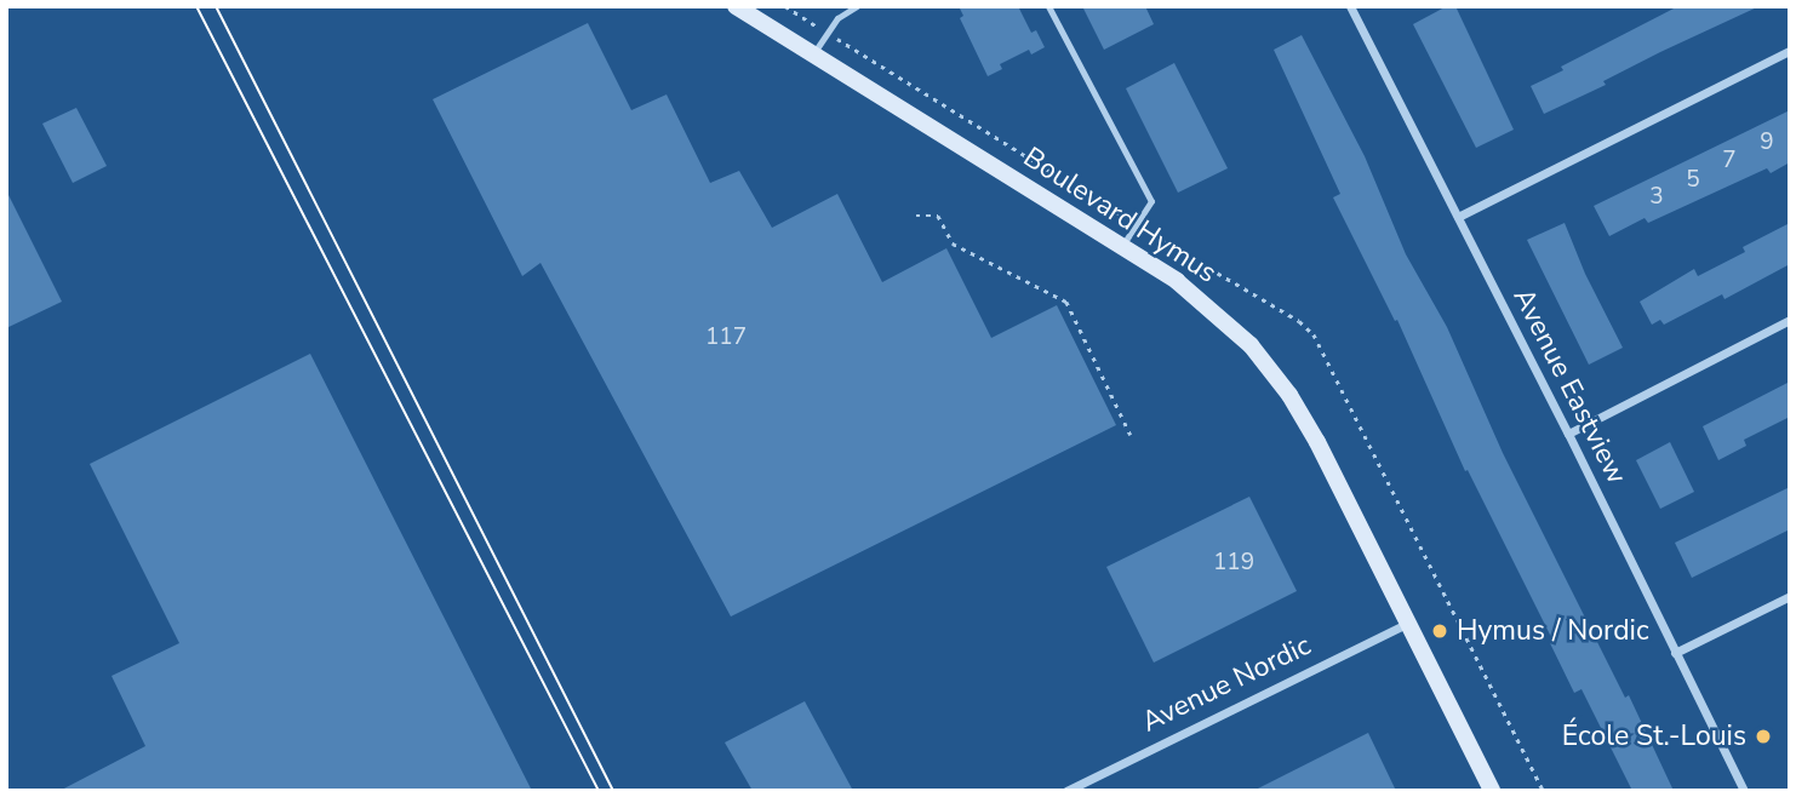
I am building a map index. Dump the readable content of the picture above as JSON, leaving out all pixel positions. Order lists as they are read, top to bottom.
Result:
{
  "streets": {
    "street": ["Boulevard Hymus", "Avenue Eastview", "Avenue Nordic"]
  },
  "crossings": [
    ["Boulevard Hymus", "Avenue Nordic"]
  ],
  "places": ["Hymus / Nordic", "École St.-Louis"],
  "house_numbers": [
    "9",
    "7",
    "5",
    "3",
    "117",
    "119"
  ]
}
